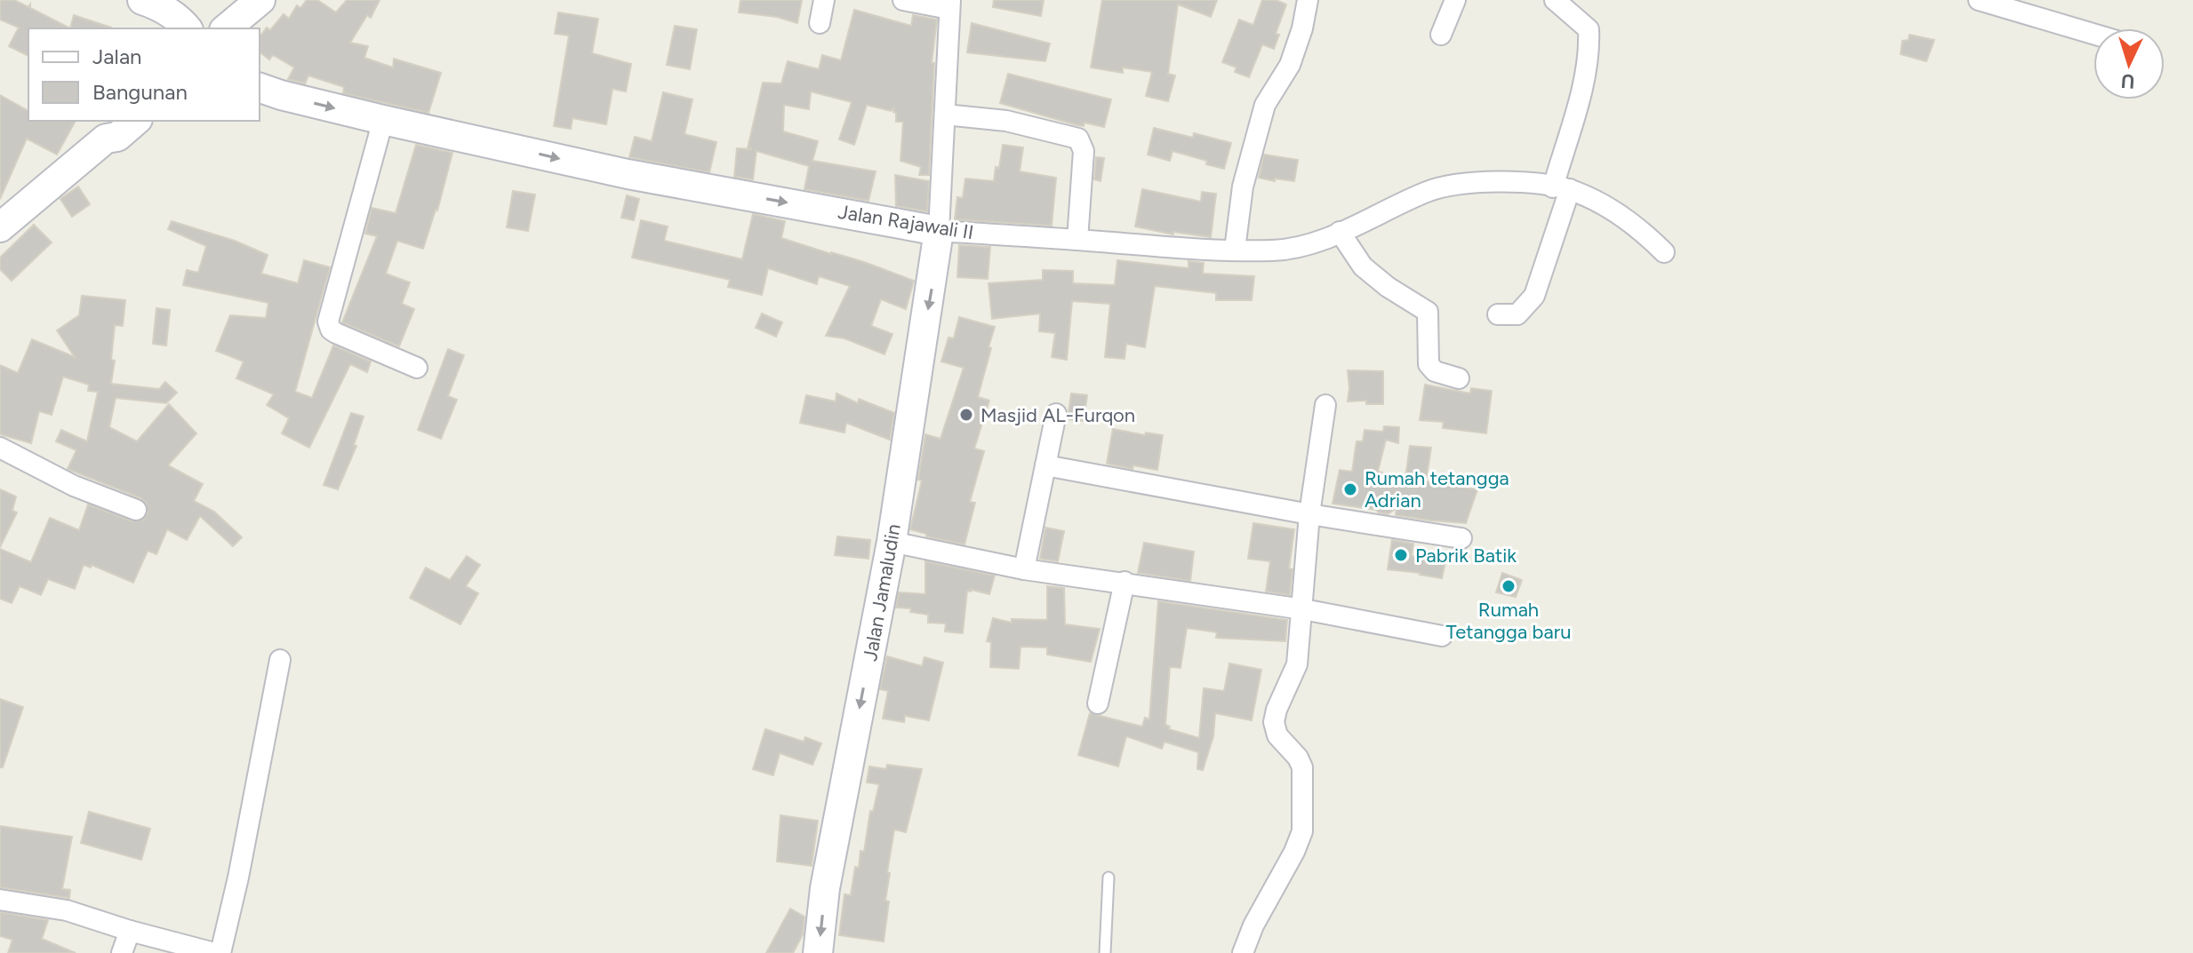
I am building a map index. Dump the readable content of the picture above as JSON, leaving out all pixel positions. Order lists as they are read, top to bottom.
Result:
{
  "streets": {
    "street": ["Jalan Rajawali II", "Jalan Jamaludin"]
  },
  "crossings": [
    ["Jalan Rajawali II", "Jalan Jamaludin"]
  ],
  "one_way": ["Jalan Rajawali II"],
  "places": [
    "Masjid AL-Furqon",
    "Rumah tetangga Adrian",
    "Pabrik Batik",
    "Rumah Tetangga baru"
  ],
  "legend": ["Jalan", "Bangunan"],
  "north": "bottom"
}
